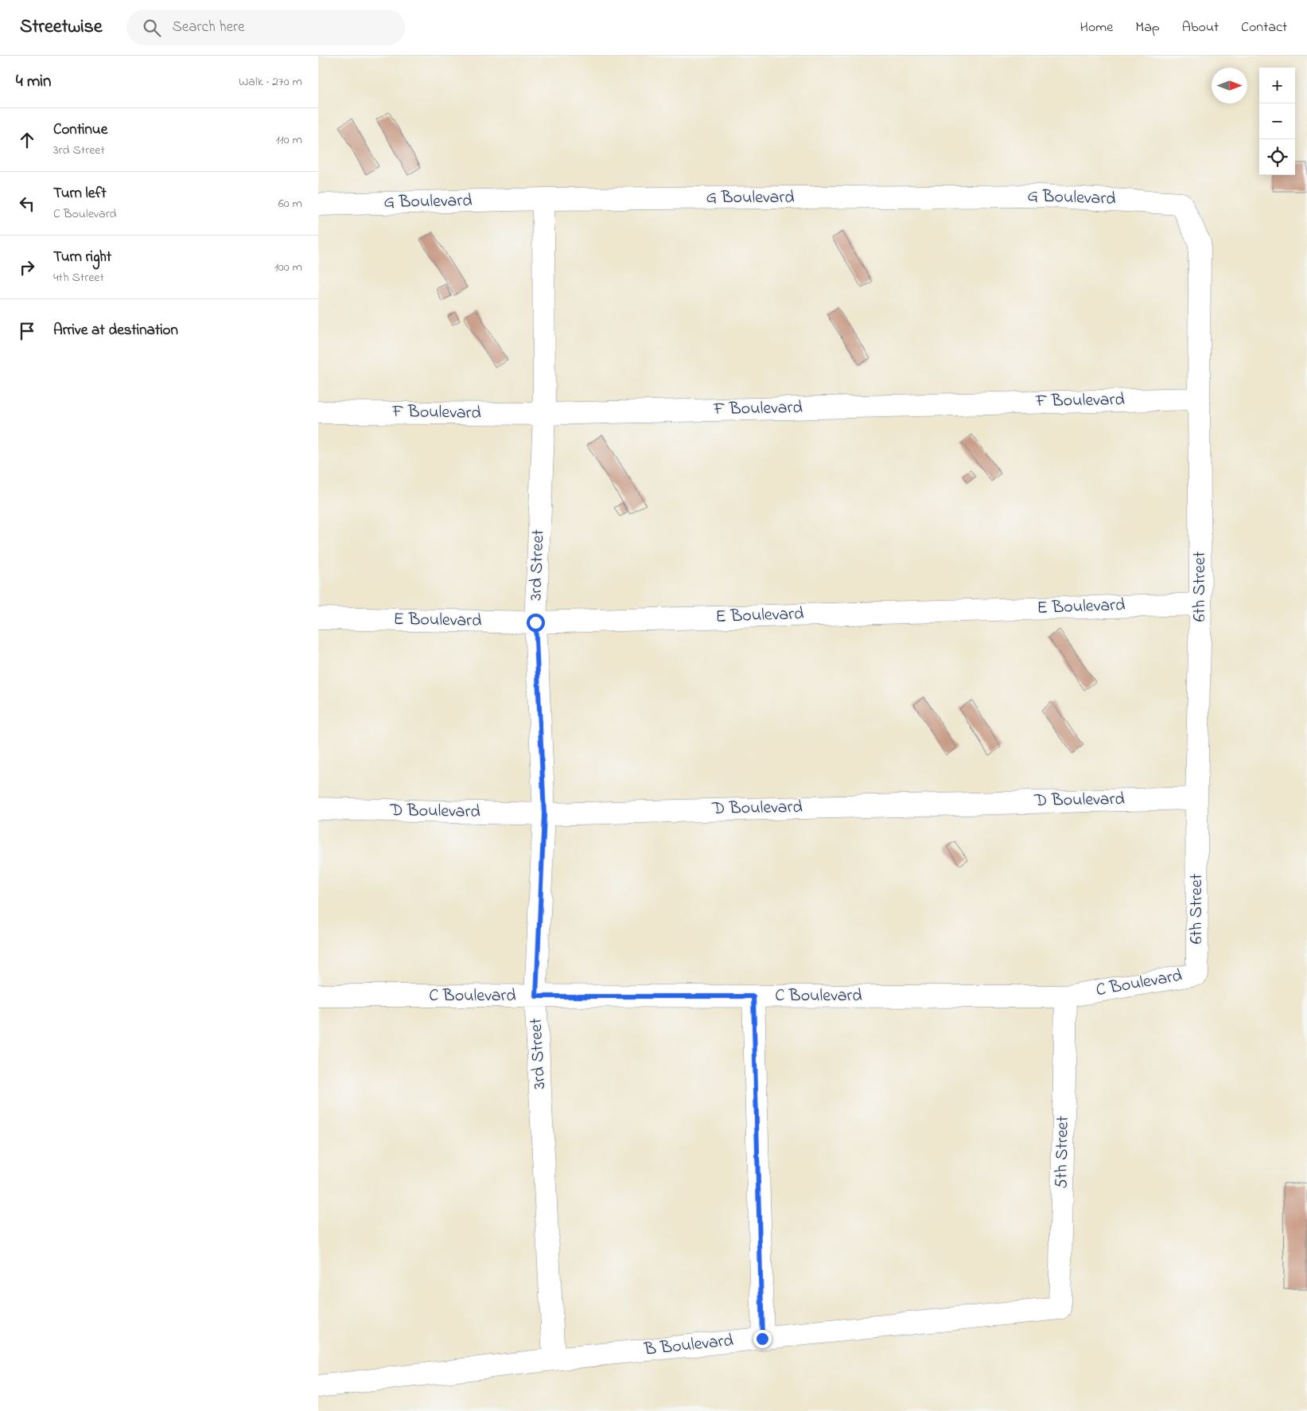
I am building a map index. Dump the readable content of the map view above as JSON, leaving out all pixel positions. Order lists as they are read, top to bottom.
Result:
{
  "streets": {
    "street": [
      "G Boulevard",
      "F Boulevard",
      "3rd Street",
      "6th Street",
      "E Boulevard",
      "D Boulevard",
      "C Boulevard",
      "5th Street",
      "B Boulevard"
    ]
  },
  "crossings": [
    ["G Boulevard", "3rd Street"],
    ["G Boulevard", "6th Street"],
    ["F Boulevard", "3rd Street"],
    ["F Boulevard", "6th Street"],
    ["3rd Street", "E Boulevard"],
    ["3rd Street", "D Boulevard"],
    ["3rd Street", "C Boulevard"],
    ["3rd Street", "B Boulevard"],
    ["6th Street", "E Boulevard"],
    ["6th Street", "D Boulevard"],
    ["6th Street", "C Boulevard"],
    ["C Boulevard", "5th Street"],
    ["5th Street", "B Boulevard"]
  ],
  "north": "right",
  "page": {
    "header": "Streetwise",
    "search": "Search here",
    "nav": [
      "Home",
      "Map",
      "About",
      "Contact"
    ],
    "heading": ["4 min", "Walk · 270 m"],
    "map_buttons": ["+", "−"],
    "list": [
      ["Continue", "3rd Street", "110 m"],
      ["Turn left", "C Boulevard", "60 m"],
      ["Turn right", "4th Street", "100 m"],
      "Arrive at destination"
    ]
  }
}
